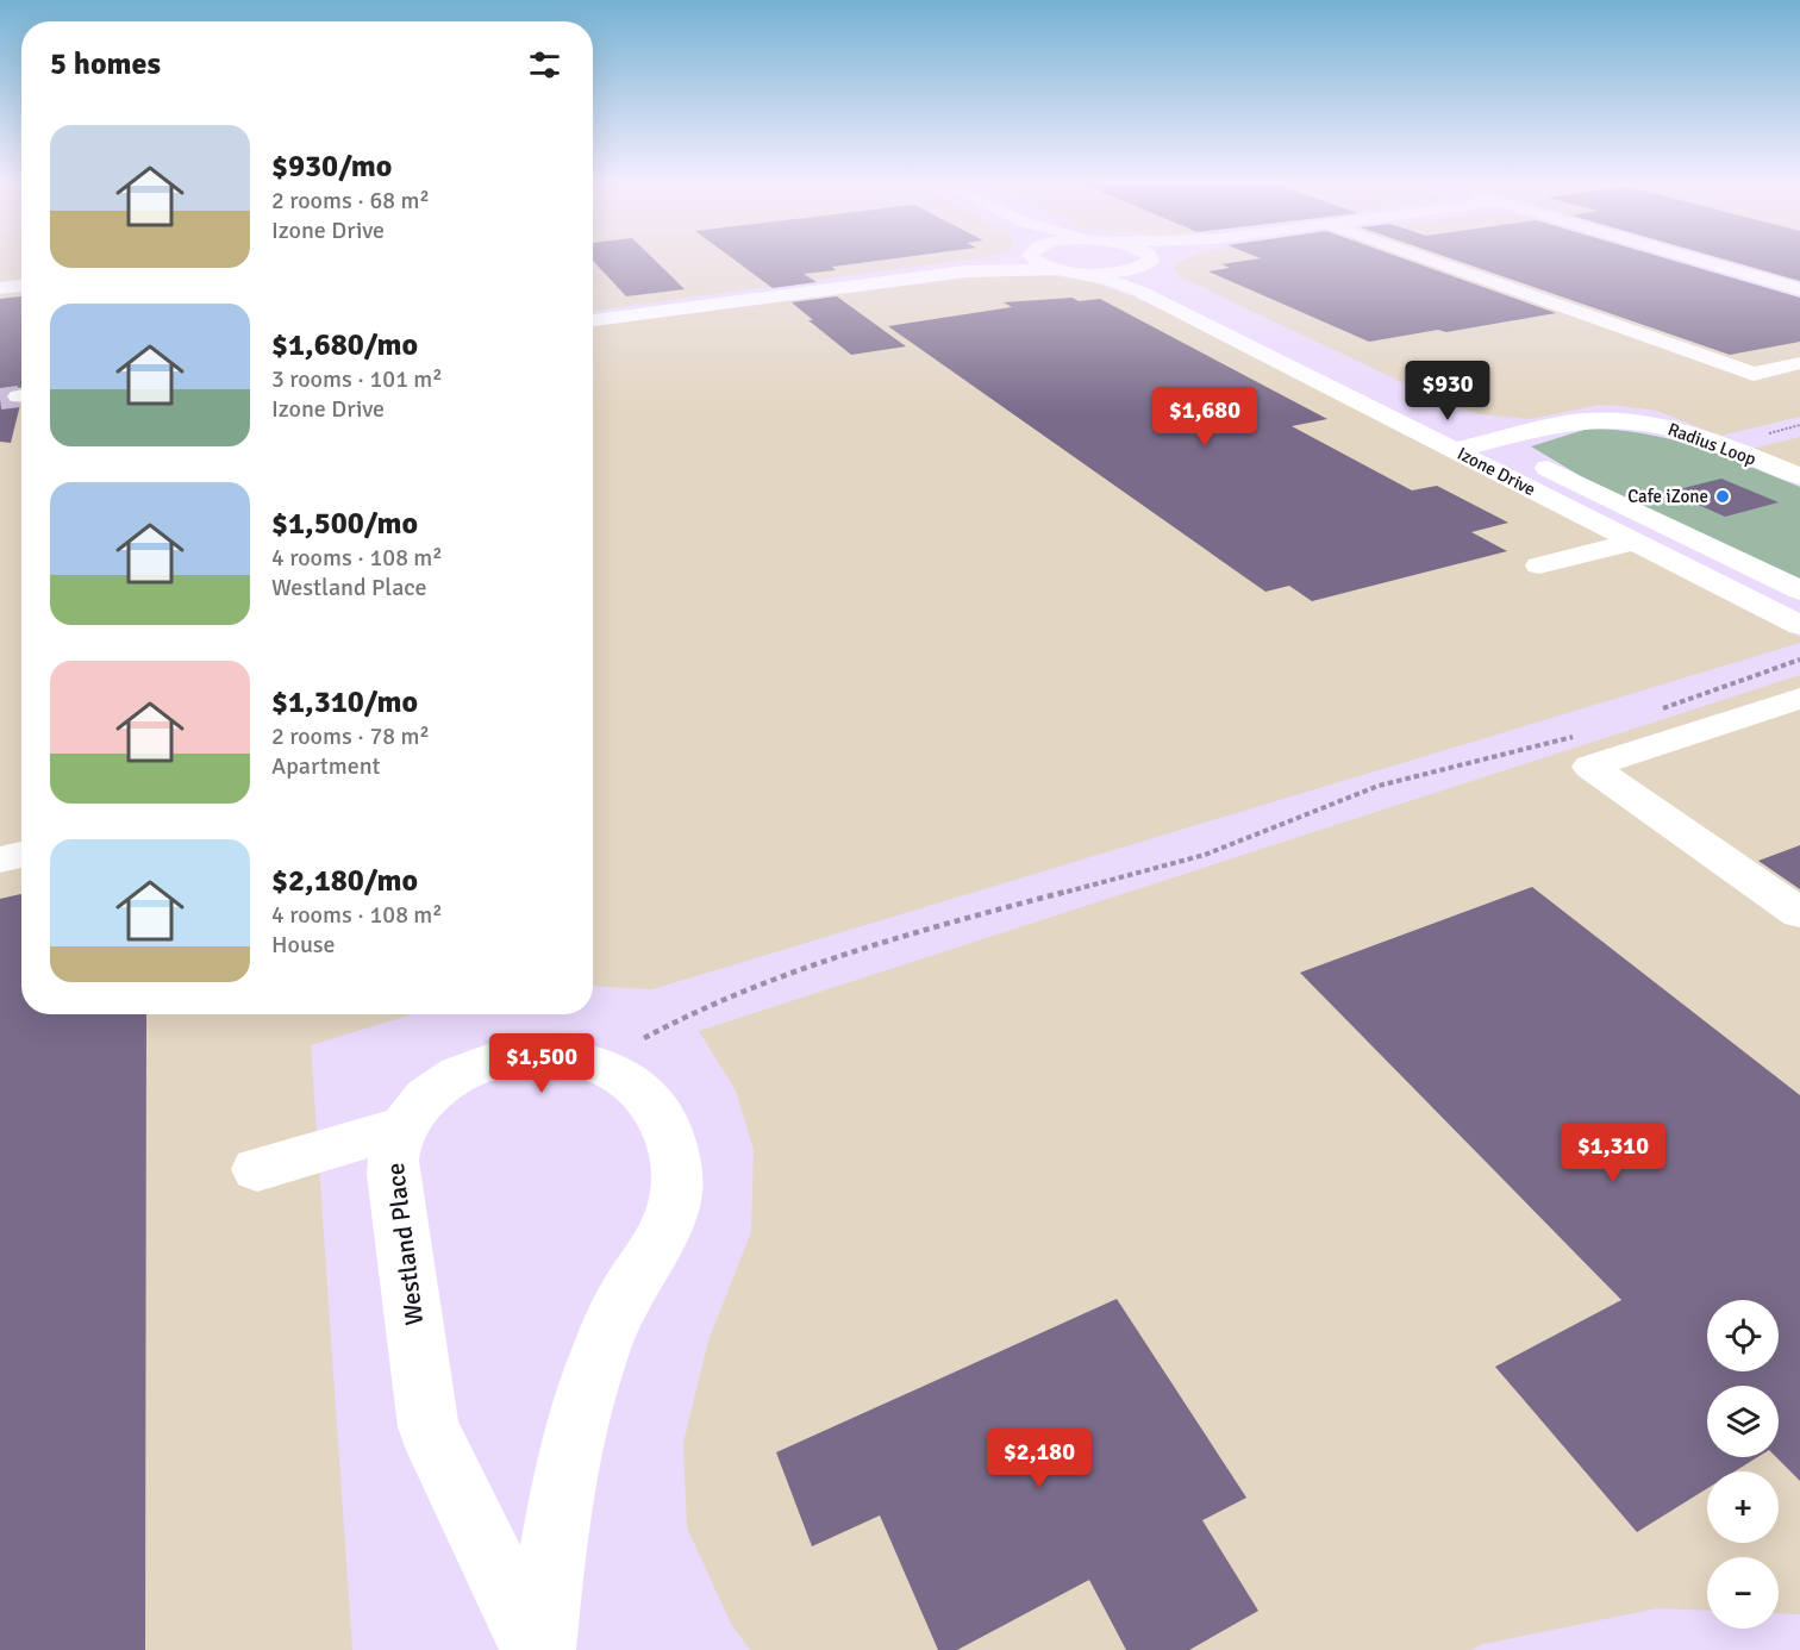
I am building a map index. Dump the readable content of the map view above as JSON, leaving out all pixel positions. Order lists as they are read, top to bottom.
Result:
{
  "streets": {
    "street": ["Radius Loop", "Izone Drive", "Westland Place"]
  },
  "crossings": [
    ["Radius Loop", "Izone Drive"]
  ],
  "places": ["Cafe iZone"],
  "page": {
    "heading": "5 homes",
    "list": [
      {
        "name": "$930/mo",
        "note": "2 rooms · 68 m² · Izone Drive"
      },
      {
        "name": "$1,680/mo",
        "note": "3 rooms · 101 m² · Izone Drive"
      },
      {
        "name": "$1,500/mo",
        "note": "4 rooms · 108 m² · Westland Place"
      },
      {
        "name": "$1,310/mo",
        "note": "2 rooms · 78 m² · Apartment"
      },
      {
        "name": "$2,180/mo",
        "note": "4 rooms · 108 m² · House"
      }
    ],
    "price": [
      "$930",
      "$1,680",
      "$1,500",
      "$1,310",
      "$2,180"
    ],
    "map_buttons": ["+", "−"]
  }
}
